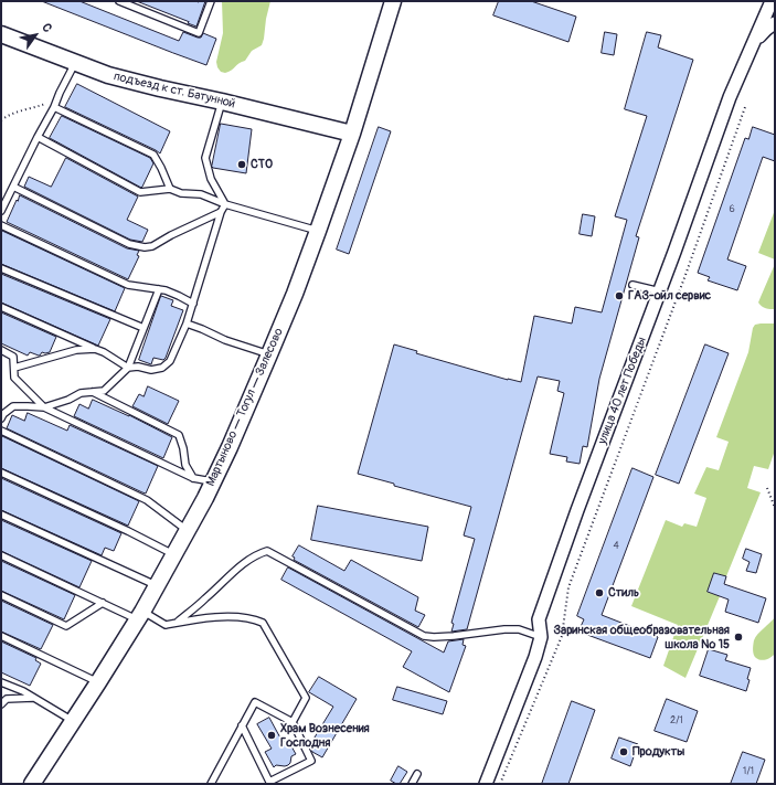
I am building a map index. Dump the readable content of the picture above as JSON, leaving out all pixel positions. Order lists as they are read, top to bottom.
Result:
{
  "streets": {
    "street": ["подъезд к ст. Батунной", "улица 40 лет Победы", "Мартыново — Тогул — Залесово"]
  },
  "crossings": [
    ["подъезд к ст. Батунной", "Мартыново — Тогул — Залесово"]
  ],
  "places": [
    "СТО",
    "ГАЗ-ойл сервис",
    "Стиль",
    "Заринская общеобразовательная школа № 15",
    "Храм Вознесения Господня",
    "Продукты"
  ],
  "house_numbers": [
    "6",
    "4",
    "2/1",
    "1/1"
  ],
  "north": "top right"
}
